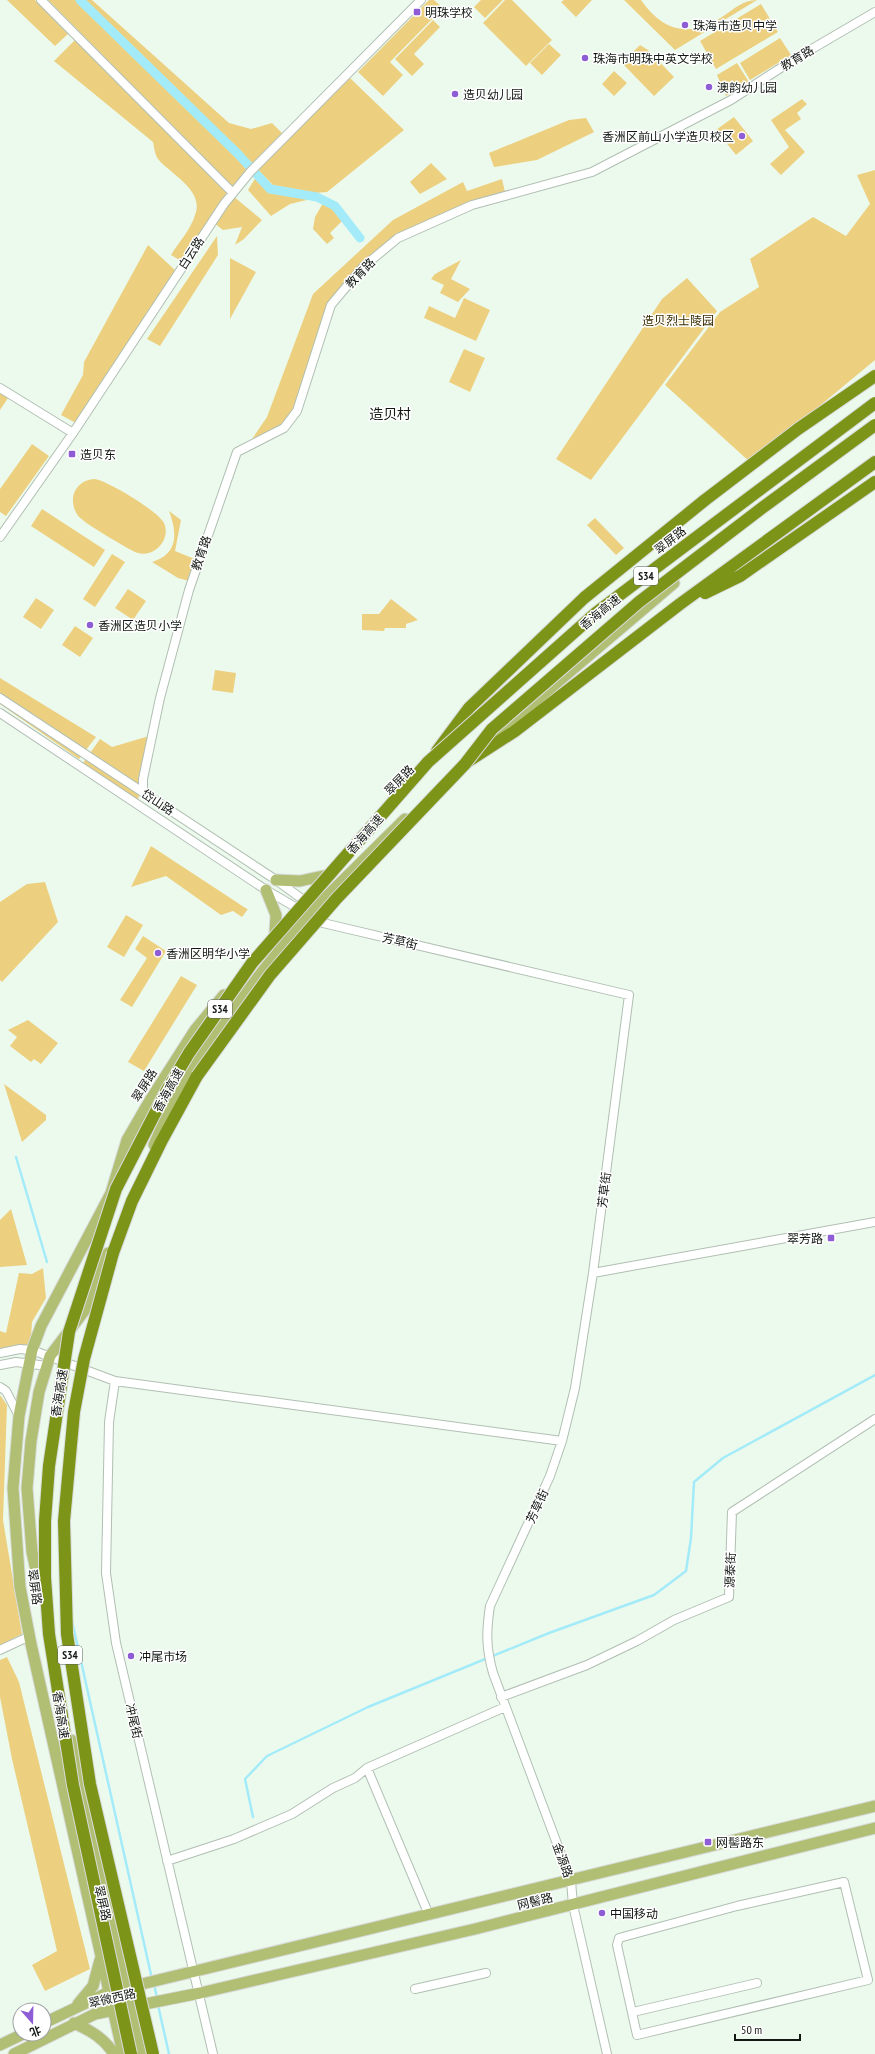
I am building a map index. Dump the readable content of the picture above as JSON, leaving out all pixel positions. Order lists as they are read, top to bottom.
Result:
{
  "streets": {
    "highway": ["S34", "香海高速"],
    "main road": ["翠屏路", "网髻路", "翠微西路"],
    "street": [
      "教育路",
      "白云路",
      "岱山路",
      "芳草街",
      "源泰街",
      "冲尾街",
      "金源路"
    ]
  },
  "crossings": [
    ["教育路", "岱山路"],
    ["翠屏路", "岱山路"],
    ["翠屏路", "芳草街"],
    ["翠屏路", "翠微西路"],
    ["岱山路", "芳草街"],
    ["芳草街", "源泰街"],
    ["芳草街", "金源路"],
    ["源泰街", "金源路"],
    ["冲尾街", "网髻路"],
    ["冲尾街", "翠微西路"],
    ["金源路", "网髻路"],
    ["金源路", "翠微西路"],
    ["网髻路", "翠微西路"]
  ],
  "districts": ["造贝村"],
  "parks": ["造贝烈士陵园"],
  "places": {
    "transit": [
      "明珠学校",
      "造贝东",
      "翠芳路",
      "网髻路东"
    ],
    "other": [
      "珠海市造贝中学",
      "珠海市明珠中英文学校",
      "澳韵幼儿园",
      "造贝幼儿园",
      "香洲区前山小学造贝校区",
      "香洲区造贝小学",
      "香洲区明华小学",
      "冲尾市场",
      "中国移动"
    ]
  },
  "scale_bar": "50 m",
  "north": "bottom"
}
